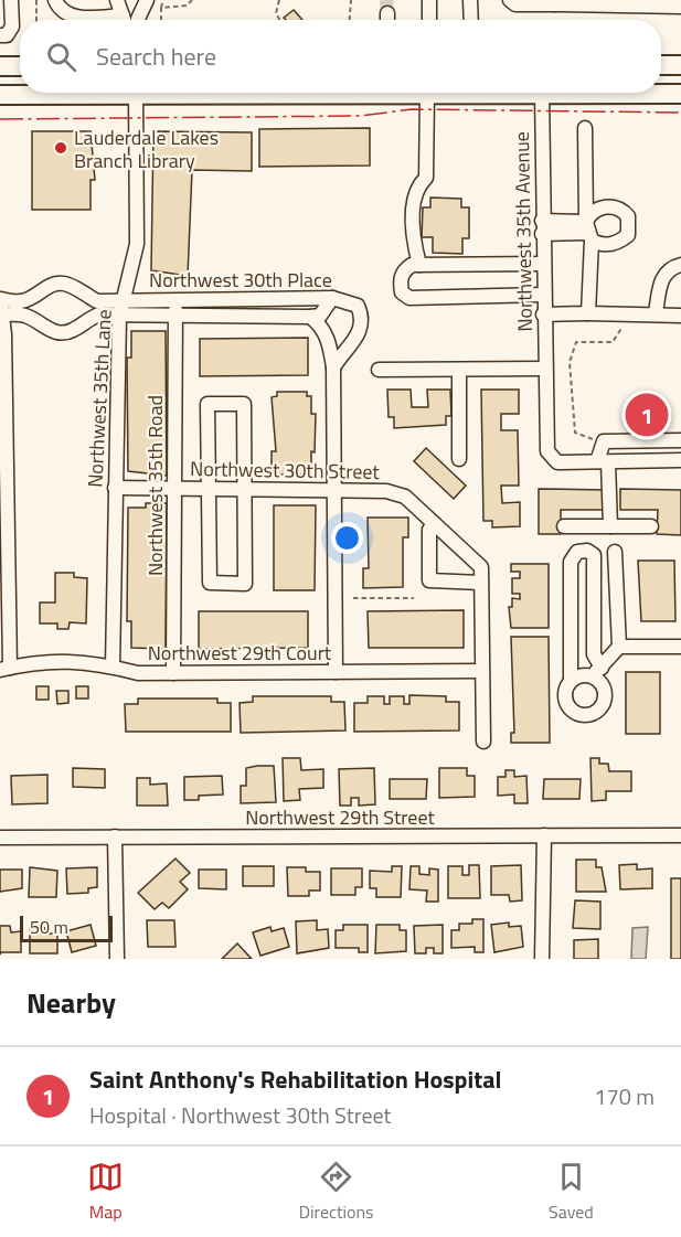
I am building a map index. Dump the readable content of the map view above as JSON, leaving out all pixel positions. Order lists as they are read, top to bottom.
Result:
{
  "streets": {
    "street": [
      "Northwest 35th Avenue",
      "Northwest 30th Place",
      "Northwest 35th Lane",
      "Northwest 30th Street",
      "Northwest 35th Road",
      "Northwest 29th Court",
      "Northwest 29th Street"
    ]
  },
  "crossings": [
    ["Northwest 30th Place", "Northwest 35th Lane"],
    ["Northwest 30th Place", "Northwest 35th Road"],
    ["Northwest 35th Lane", "Northwest 30th Street"],
    ["Northwest 35th Lane", "Northwest 29th Court"],
    ["Northwest 30th Street", "Northwest 35th Road"],
    ["Northwest 30th Street", "Northwest 29th Court"],
    ["Northwest 35th Road", "Northwest 29th Court"]
  ],
  "places": ["Lauderdale Lakes Branch Library"],
  "scale_bar": "50 m",
  "page": {
    "search": "Search here",
    "pins": "1",
    "scale": "50 m",
    "heading": "Nearby",
    "list": [
      {
        "mark": "1",
        "name": "Saint Anthony's Rehabilitation Hospital",
        "note": "Hospital · Northwest 30th Street",
        "value": "170 m"
      }
    ],
    "nav": ["Map", "Directions", "Saved"]
  }
}
